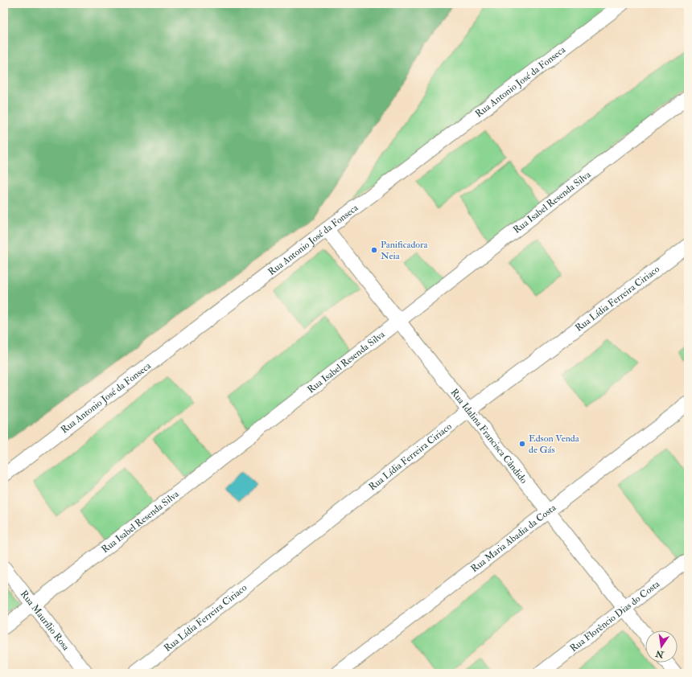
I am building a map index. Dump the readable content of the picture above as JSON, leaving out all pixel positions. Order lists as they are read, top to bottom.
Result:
{
  "streets": {
    "street": [
      "Rua Antonio José da Fonseca",
      "Rua Isabel Resenda Silva",
      "Rua Lídia Ferreira Ciriaco",
      "Rua Idalina Francisca Cândido",
      "Rua Maria Abadia da Costa",
      "Rua Florêncio Dias do Costa",
      "Rua Maurílio Rosa"
    ]
  },
  "crossings": [
    ["Rua Antonio José da Fonseca", "Rua Idalina Francisca Cândido"],
    ["Rua Isabel Resenda Silva", "Rua Idalina Francisca Cândido"],
    ["Rua Isabel Resenda Silva", "Rua Maurílio Rosa"],
    ["Rua Lídia Ferreira Ciriaco", "Rua Idalina Francisca Cândido"],
    ["Rua Idalina Francisca Cândido", "Rua Maria Abadia da Costa"],
    ["Rua Idalina Francisca Cândido", "Rua Florêncio Dias do Costa"]
  ],
  "places": ["Panificadora Neia", "Edson Venda de Gás"],
  "north": "bottom"
}
